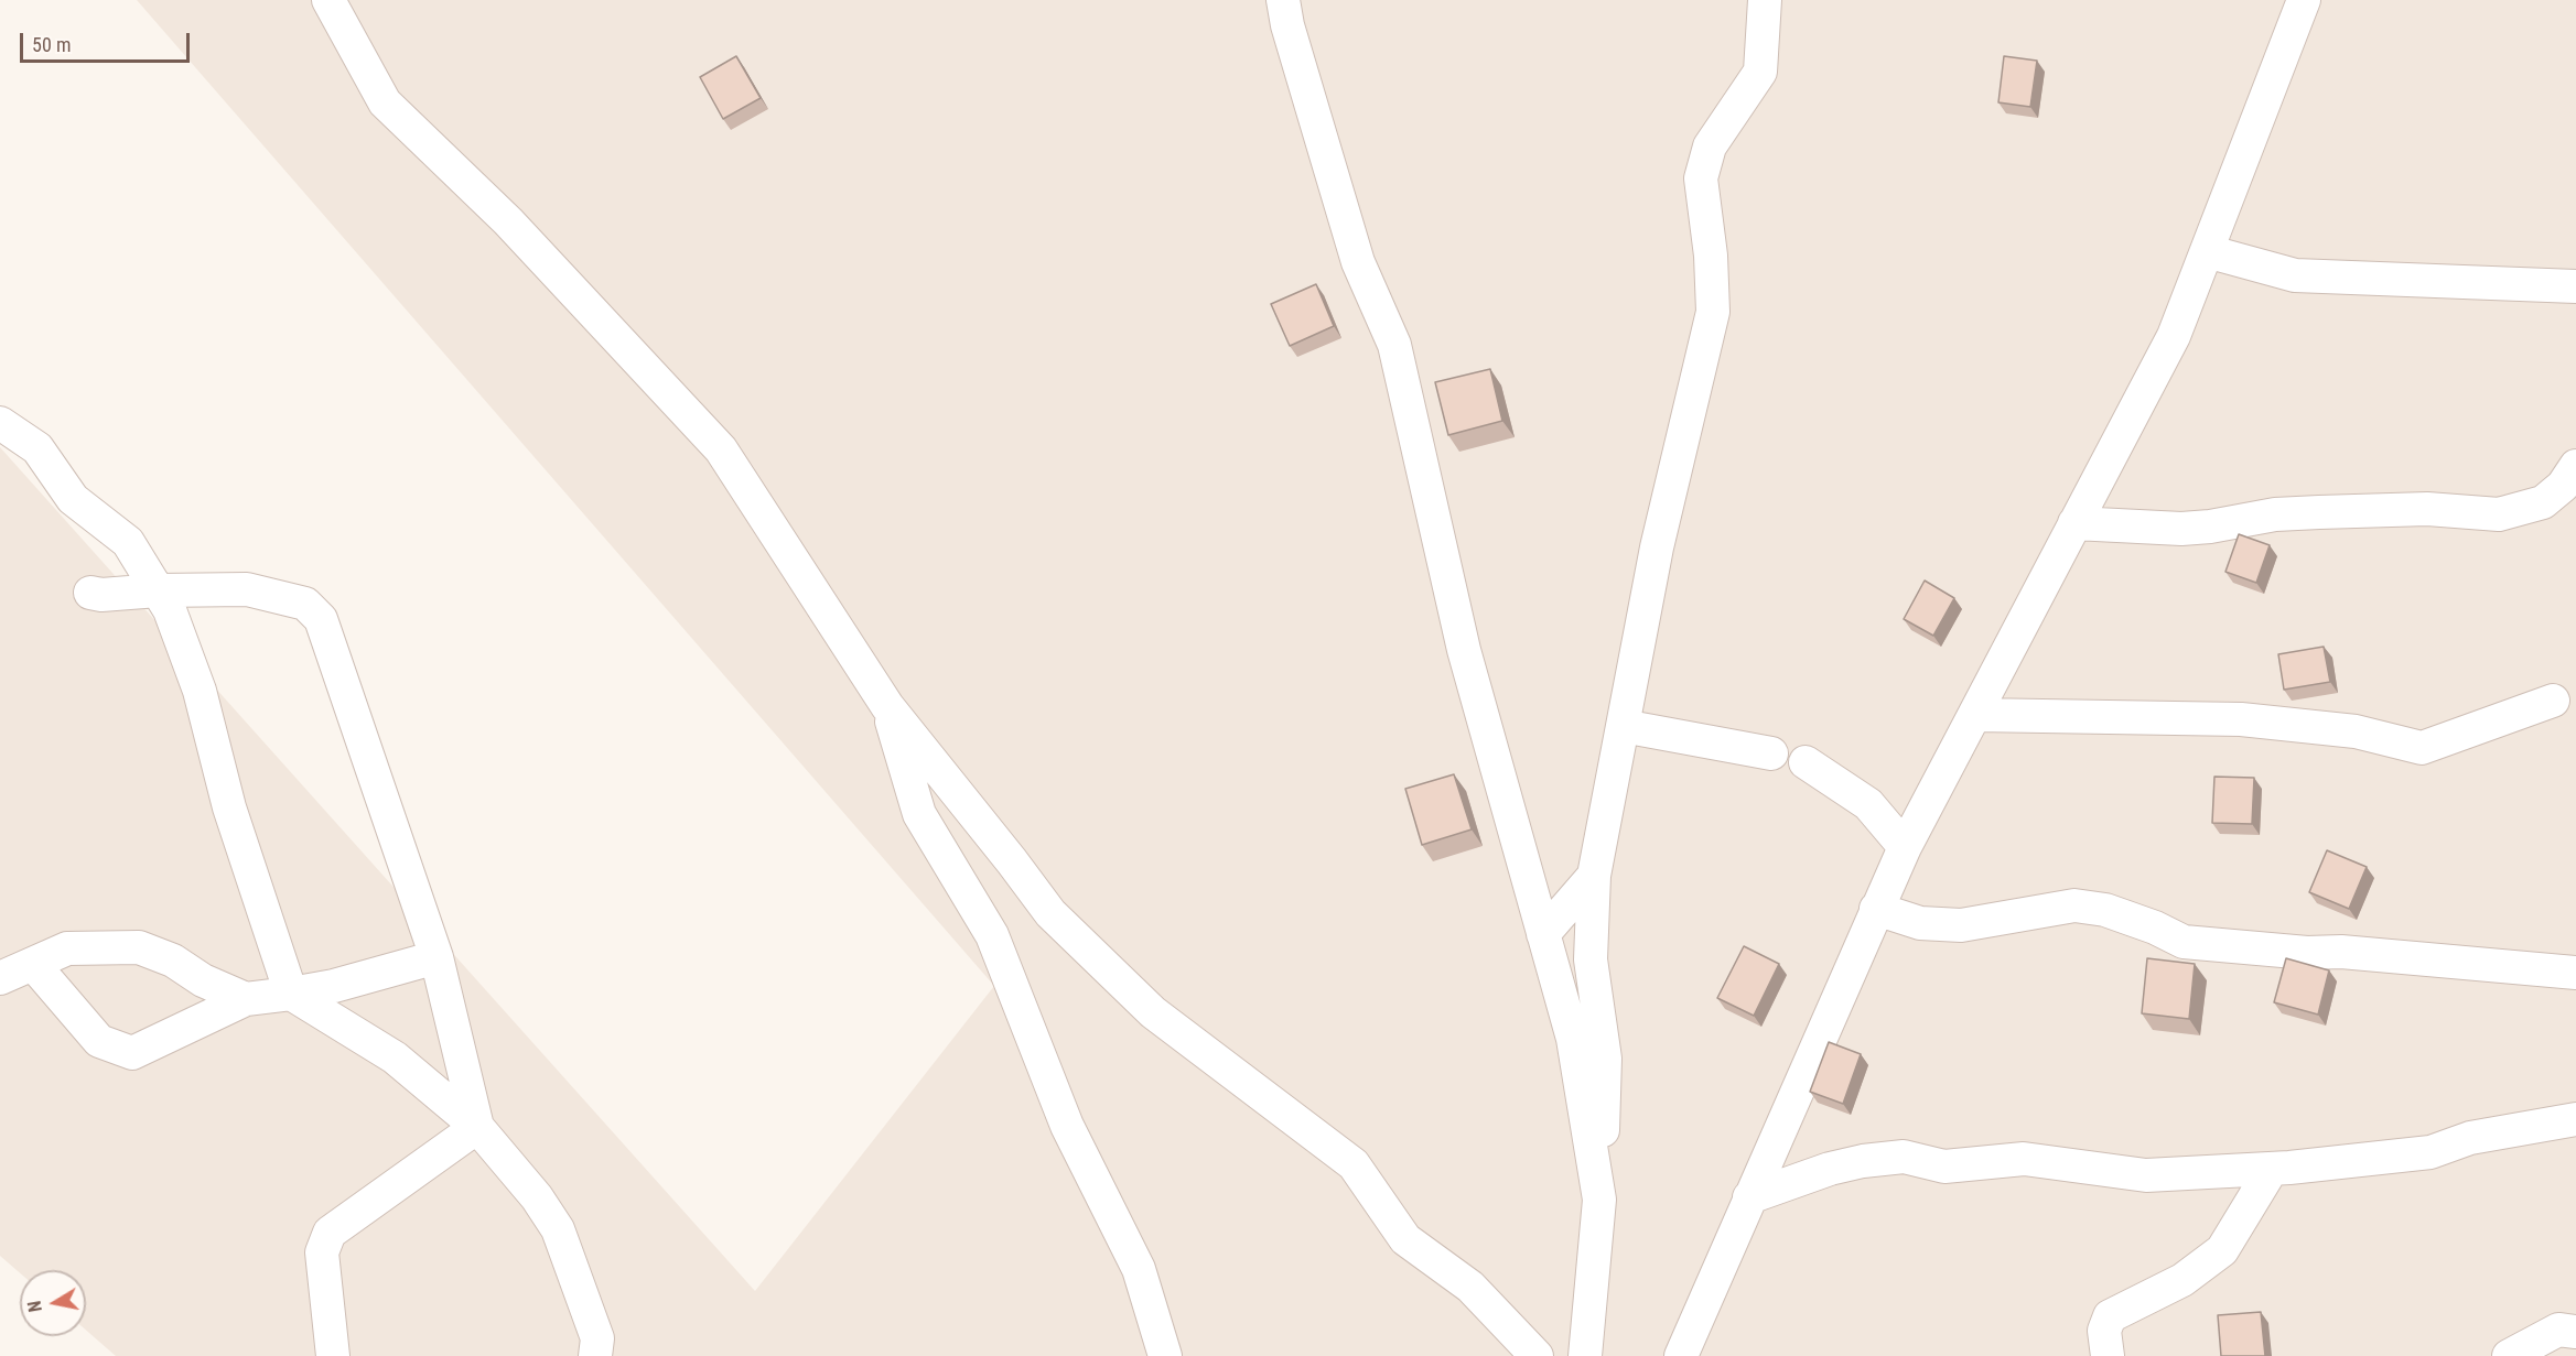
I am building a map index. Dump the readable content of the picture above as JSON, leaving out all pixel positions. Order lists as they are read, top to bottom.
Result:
{
  "scale_bar": "50 m",
  "north": "left"
}
